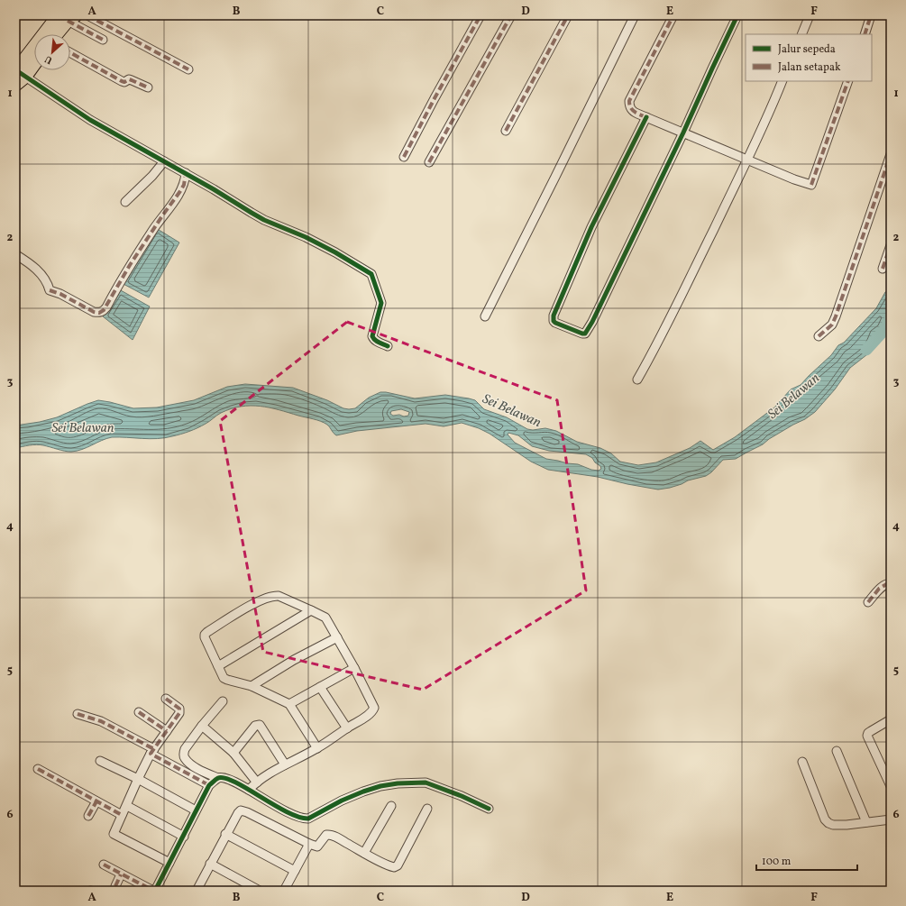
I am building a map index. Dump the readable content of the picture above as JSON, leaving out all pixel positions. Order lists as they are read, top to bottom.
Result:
{
  "water": ["Sei Belawan"],
  "legend": ["Jalur sepeda", "Jalan setapak"],
  "scale_bar": "100 m",
  "north": "bottom left",
  "grid": {
    "columns": [
      "A",
      "B",
      "C",
      "D",
      "E",
      "F"
    ],
    "rows": [
      "1",
      "2",
      "3",
      "4",
      "5",
      "6"
    ]
  }
}
